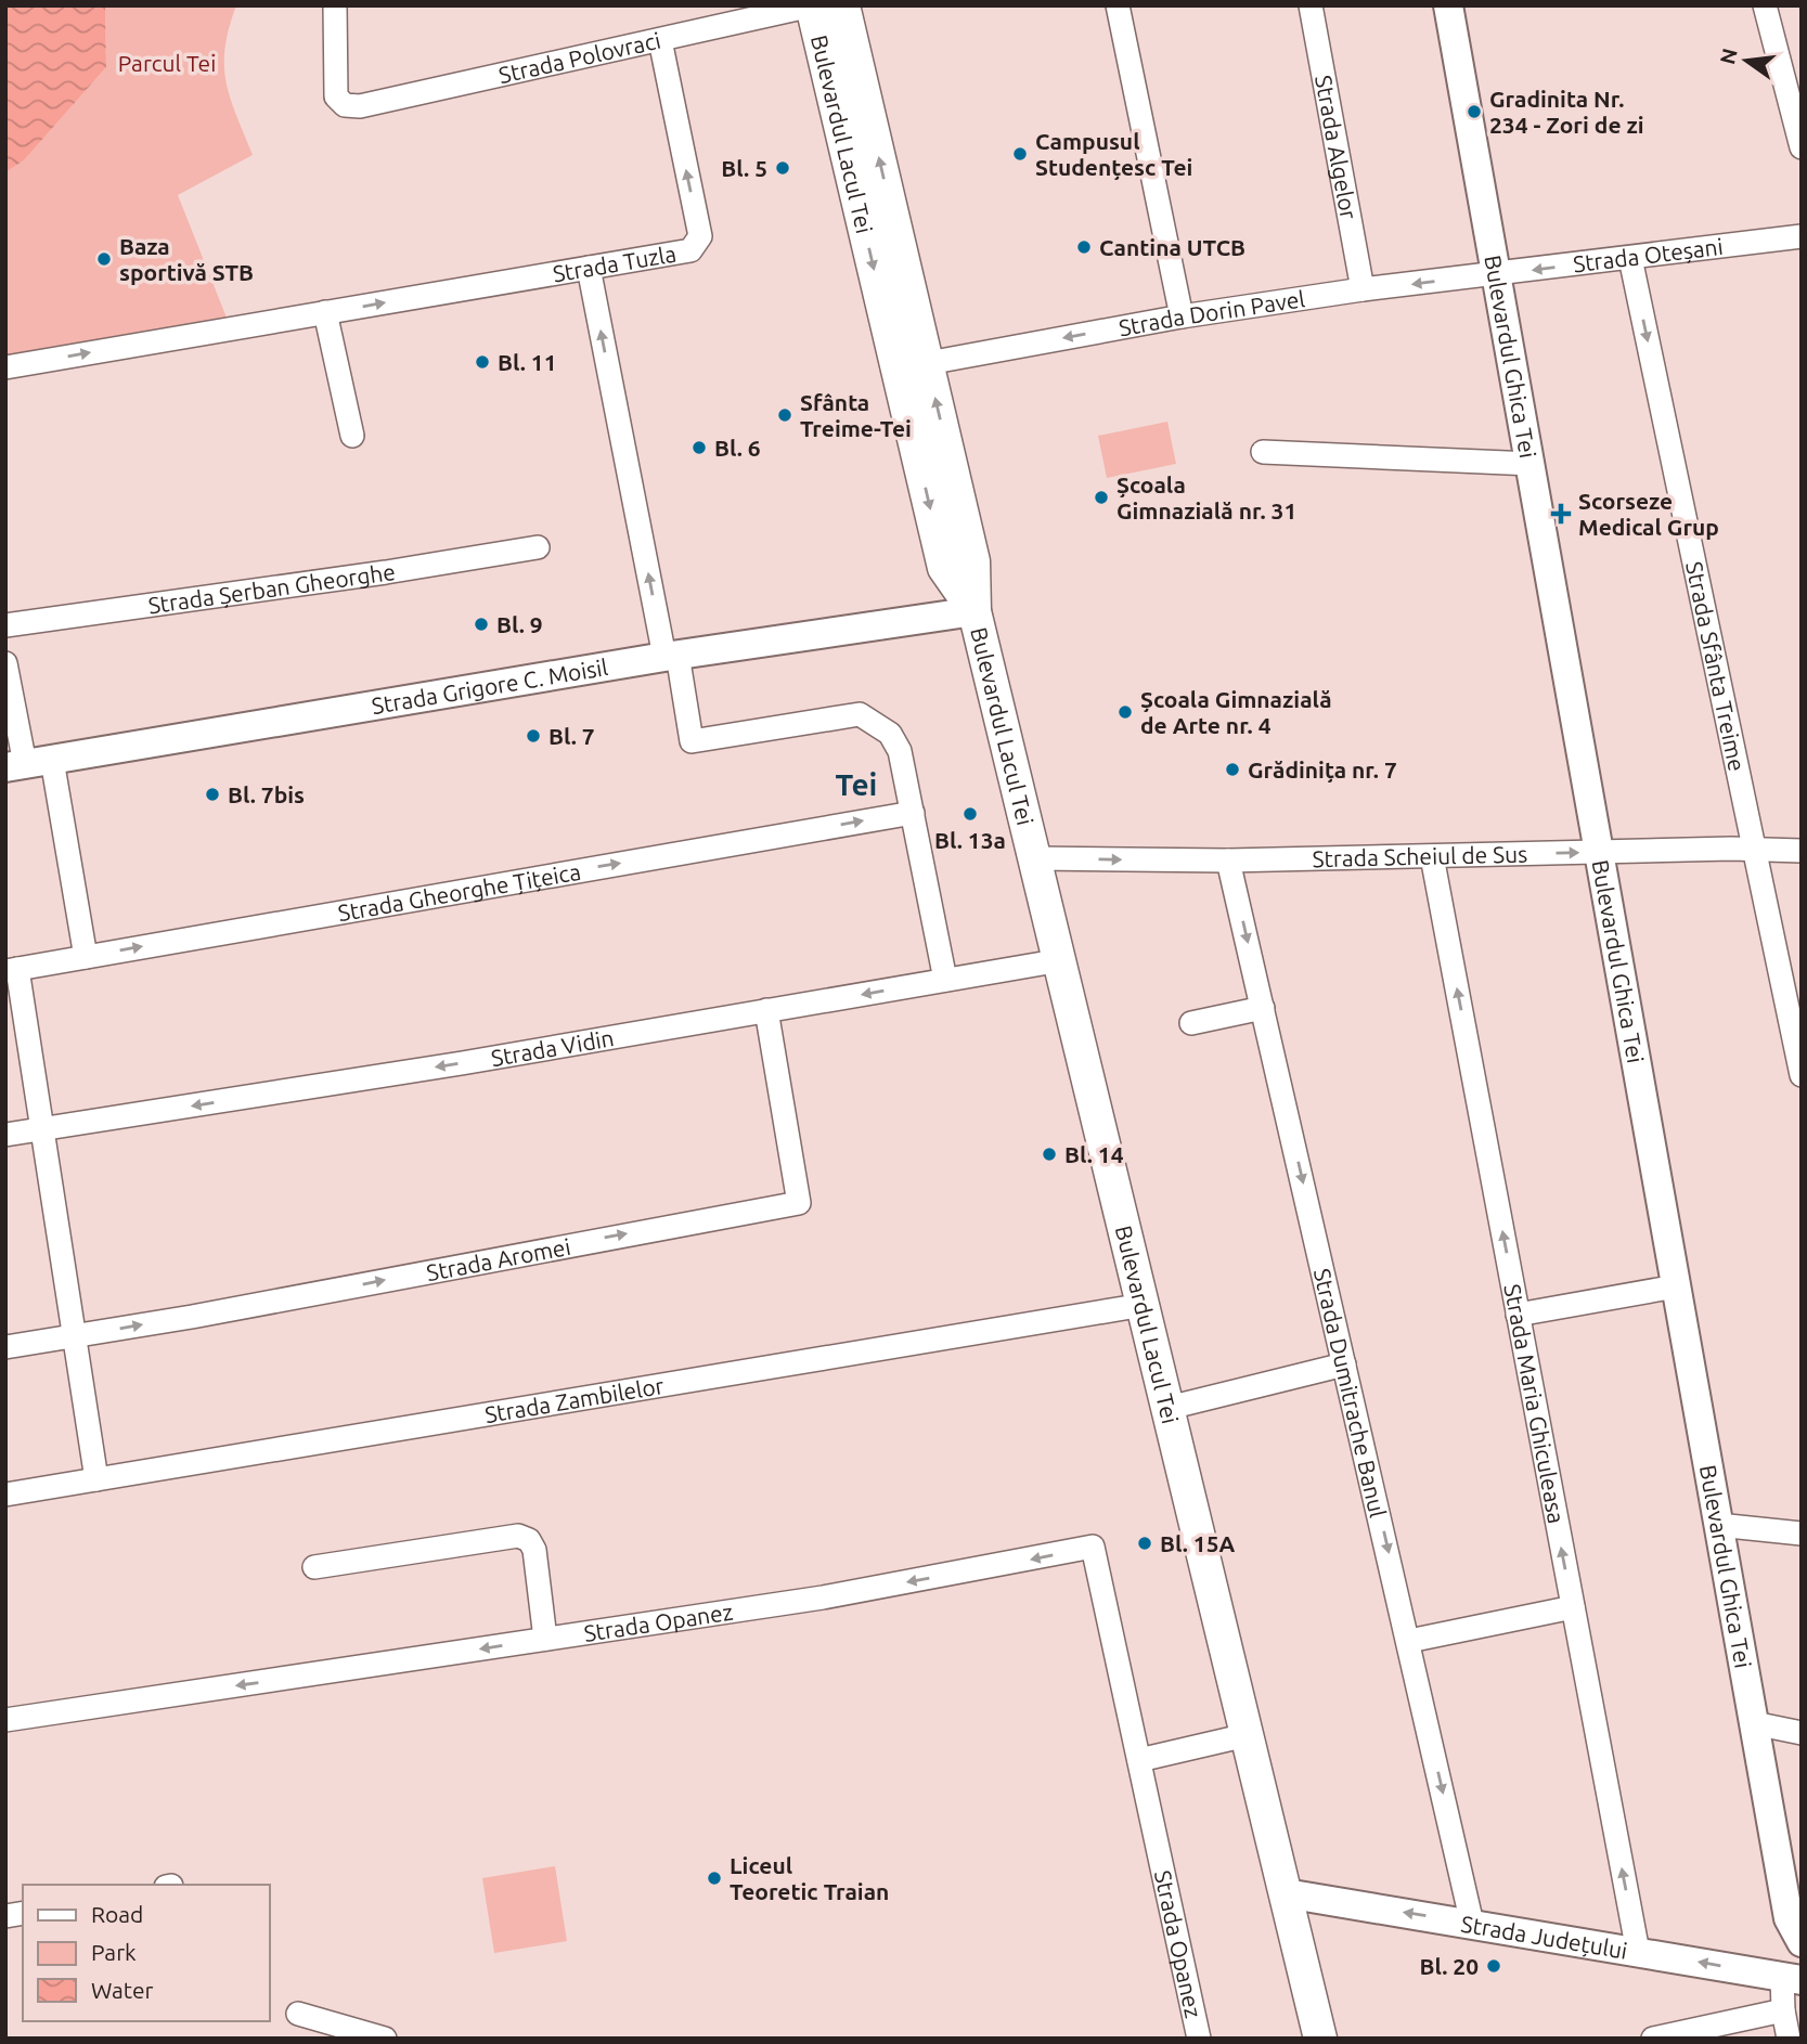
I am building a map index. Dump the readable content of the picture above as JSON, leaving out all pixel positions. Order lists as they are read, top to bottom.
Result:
{
  "streets": {
    "main road": ["Bulevardul Lacul Tei"],
    "street": [
      "Strada Polovraci",
      "Strada Algelor",
      "Strada Oteșani",
      "Strada Tuzla",
      "Strada Dorin Pavel",
      "Bulevardul Ghica Tei",
      "Strada Șerban Gheorghe",
      "Strada Sfânta Treime",
      "Strada Grigore C. Moisil",
      "Strada Scheiul de Sus",
      "Strada Gheorghe Țițeica",
      "Strada Vidin",
      "Strada Aromei",
      "Strada Dumitrache Banul",
      "Strada Zambilelor",
      "Strada Maria Ghiculeasa",
      "Strada Opanez",
      "Strada Județului"
    ]
  },
  "crossings": [
    ["Strada Polovraci", "Bulevardul Lacul Tei"],
    ["Strada Polovraci", "Strada Tuzla"],
    ["Bulevardul Lacul Tei", "Strada Dorin Pavel"],
    ["Bulevardul Lacul Tei", "Strada Grigore C. Moisil"],
    ["Bulevardul Lacul Tei", "Strada Scheiul de Sus"],
    ["Bulevardul Lacul Tei", "Strada Vidin"],
    ["Bulevardul Lacul Tei", "Strada Zambilelor"],
    ["Bulevardul Lacul Tei", "Strada Județului"],
    ["Strada Algelor", "Strada Dorin Pavel"],
    ["Strada Oteșani", "Strada Dorin Pavel"],
    ["Strada Oteșani", "Bulevardul Ghica Tei"],
    ["Strada Oteșani", "Strada Sfânta Treime"],
    ["Strada Dorin Pavel", "Bulevardul Ghica Tei"],
    ["Bulevardul Ghica Tei", "Strada Scheiul de Sus"],
    ["Bulevardul Ghica Tei", "Strada Județului"],
    ["Strada Sfânta Treime", "Strada Scheiul de Sus"],
    ["Strada Scheiul de Sus", "Strada Dumitrache Banul"],
    ["Strada Scheiul de Sus", "Strada Maria Ghiculeasa"],
    ["Strada Vidin", "Strada Aromei"],
    ["Strada Dumitrache Banul", "Strada Județului"],
    ["Strada Maria Ghiculeasa", "Strada Județului"]
  ],
  "one_way": [
    "Strada Oteșani",
    "Strada Tuzla",
    "Strada Sfânta Treime",
    "Strada Scheiul de Sus",
    "Strada Gheorghe Țițeica",
    "Strada Vidin",
    "Strada Aromei",
    "Strada Dumitrache Banul",
    "Strada Maria Ghiculeasa",
    "Strada Opanez"
  ],
  "districts": ["Tei"],
  "parks": ["Parcul Tei"],
  "places": {
    "other": [
      "Gradinita Nr. 234 - Zori de zi",
      "Campusul Studențesc Tei",
      "Bl. 5",
      "Cantina UTCB",
      "Baza sportivă STB",
      "Bl. 11",
      "Sfânta Treime-Tei",
      "Bl. 6",
      "Școala Gimnazială nr. 31",
      "Bl. 9",
      "Școala Gimnazială de Arte nr. 4",
      "Bl. 7",
      "Grădinița nr. 7",
      "Bl. 7bis",
      "Bl. 13a",
      "Bl. 14",
      "Bl. 15A",
      "Liceul Teoretic Traian",
      "Bl. 20"
    ],
    "health": ["Scorseze Medical Grup"]
  },
  "legend": ["Road", "Park", "Water"],
  "north": "left"
}
